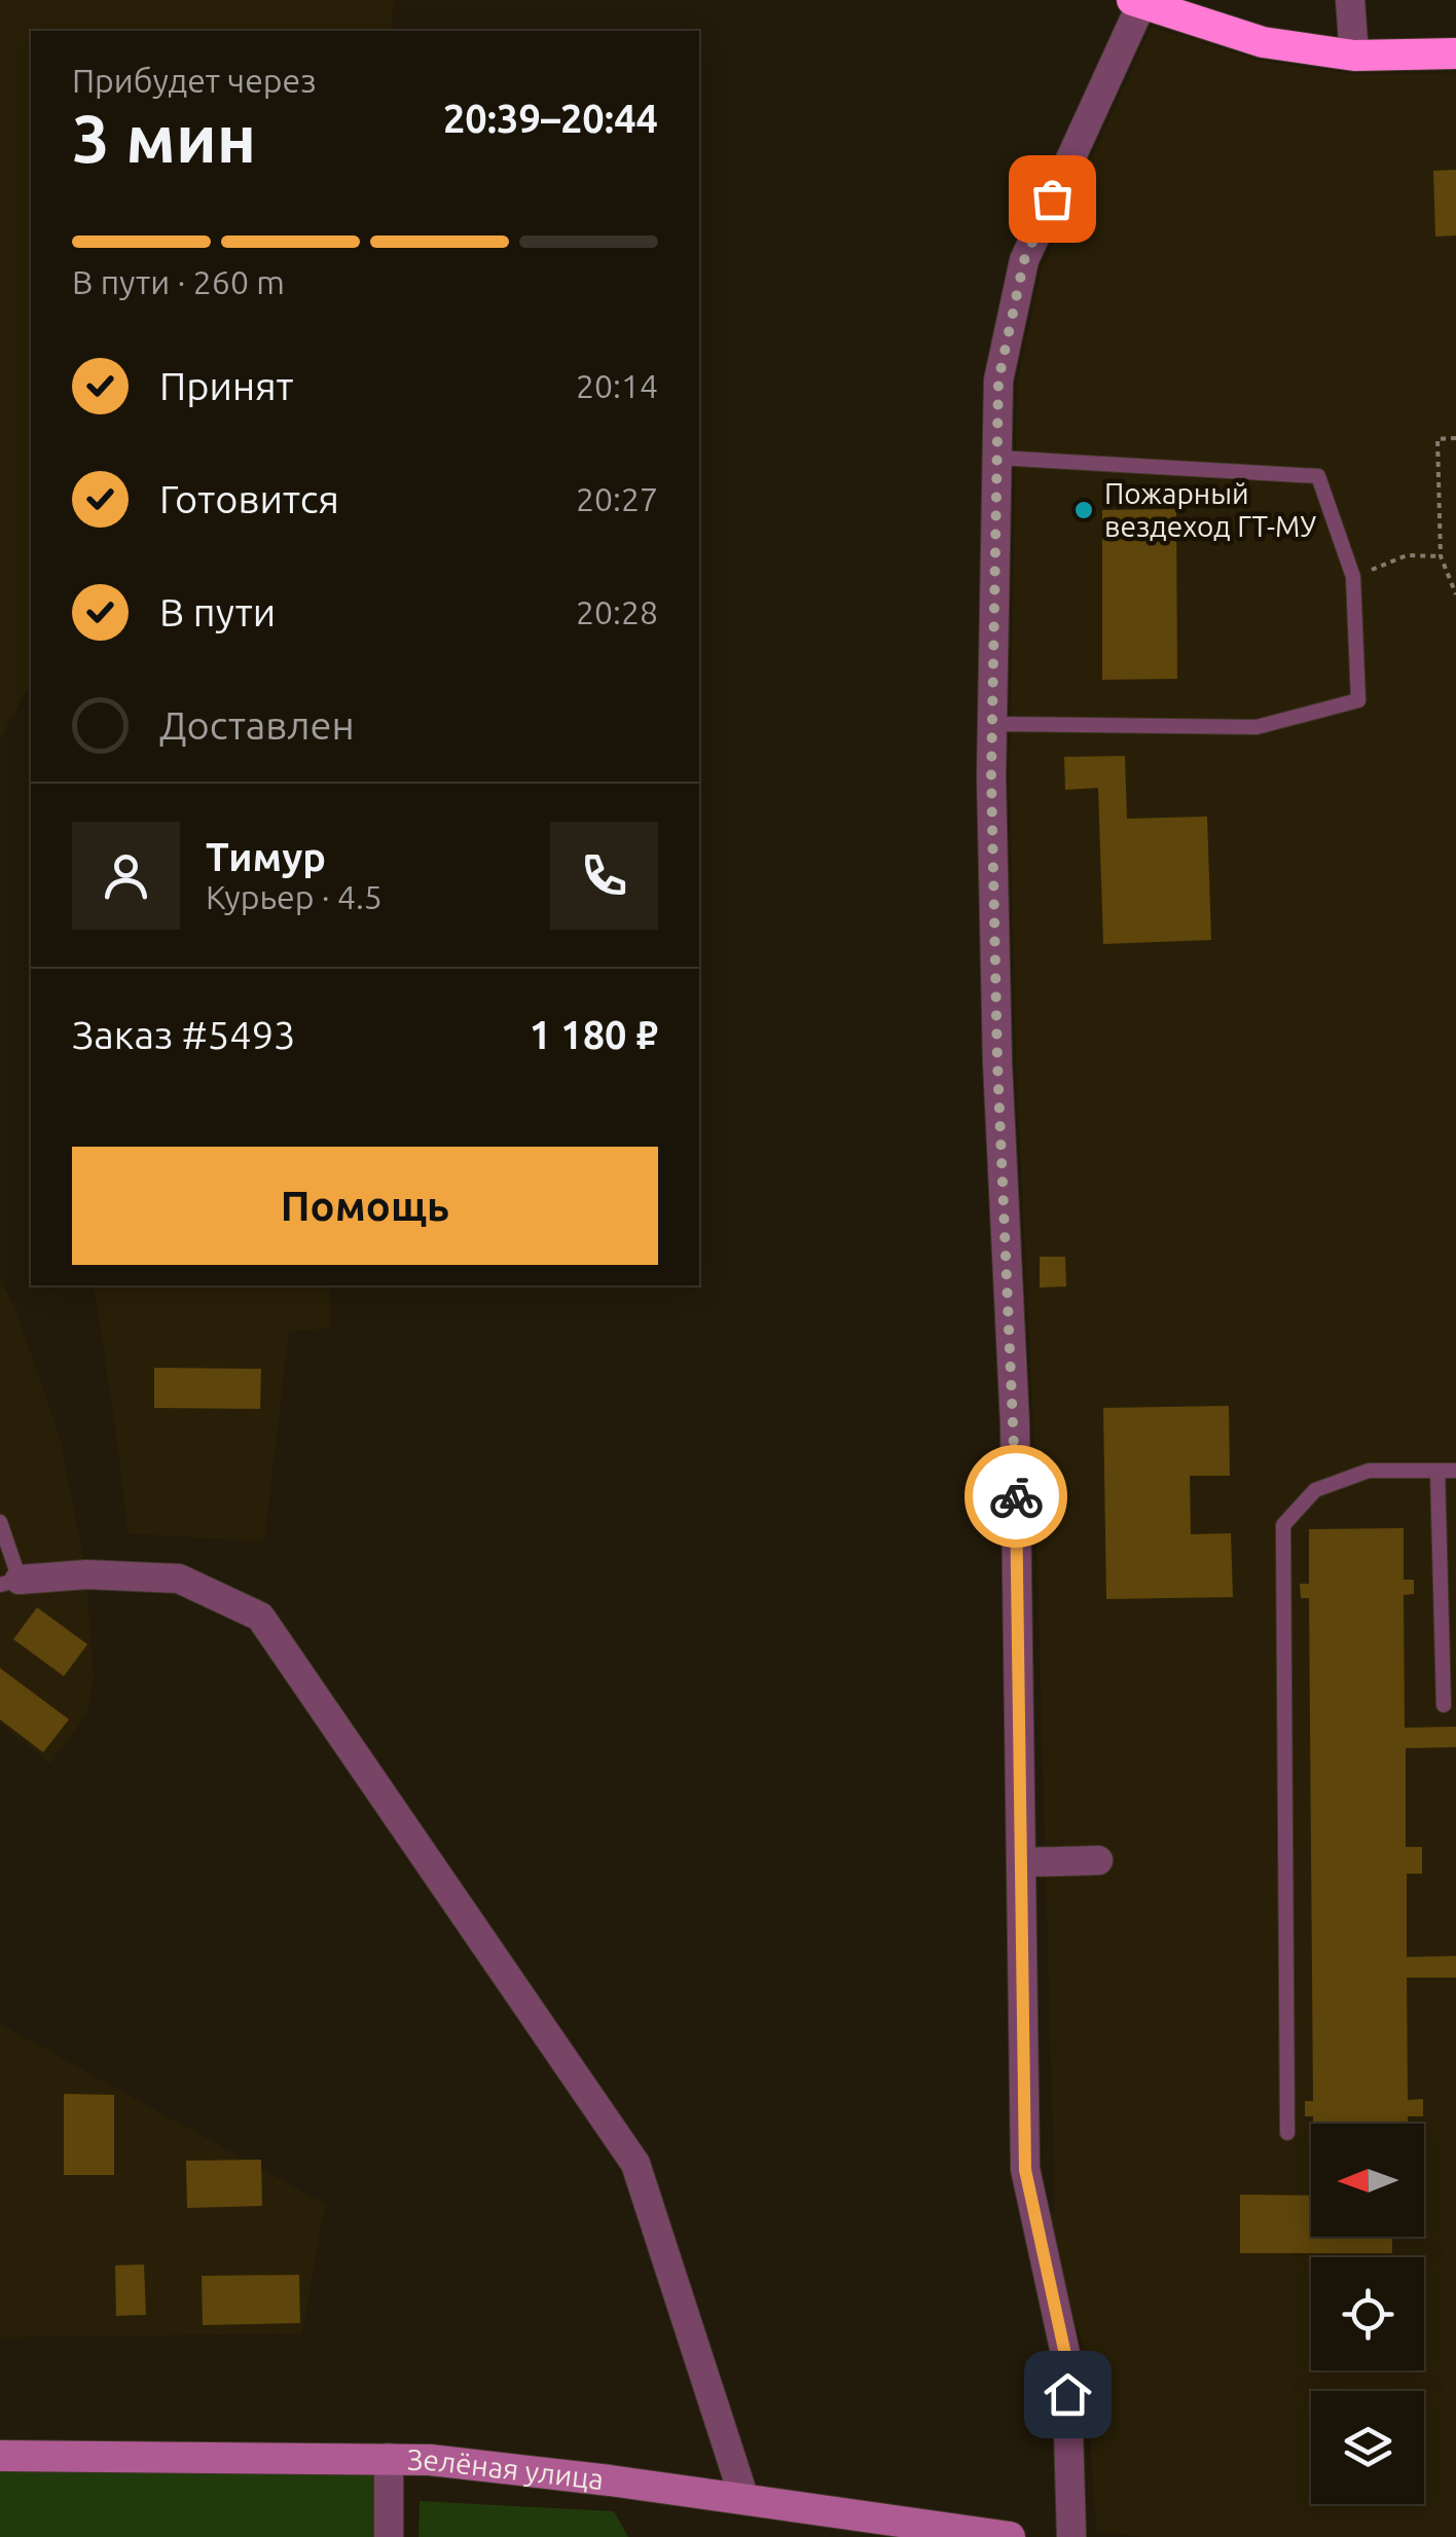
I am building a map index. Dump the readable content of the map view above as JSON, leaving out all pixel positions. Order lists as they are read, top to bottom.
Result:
{
  "streets": {
    "street": ["Зелёная улица"]
  },
  "places": ["Пожарный вездеход ГТ-МУ"],
  "north": "left",
  "page": {
    "heading": ["3 мин", "Прибудет через", "20:39–20:44"],
    "panel": [
      "Тимур",
      "Курьер · 4.5",
      "Заказ #5493",
      "1 180 ₽"
    ],
    "bar": "В пути · 260 m",
    "list": [
      ["Принят", "20:14"],
      ["Готовится", "20:27"],
      ["В пути", "20:28"],
      "Доставлен"
    ],
    "buttons": "Помощь"
  }
}
